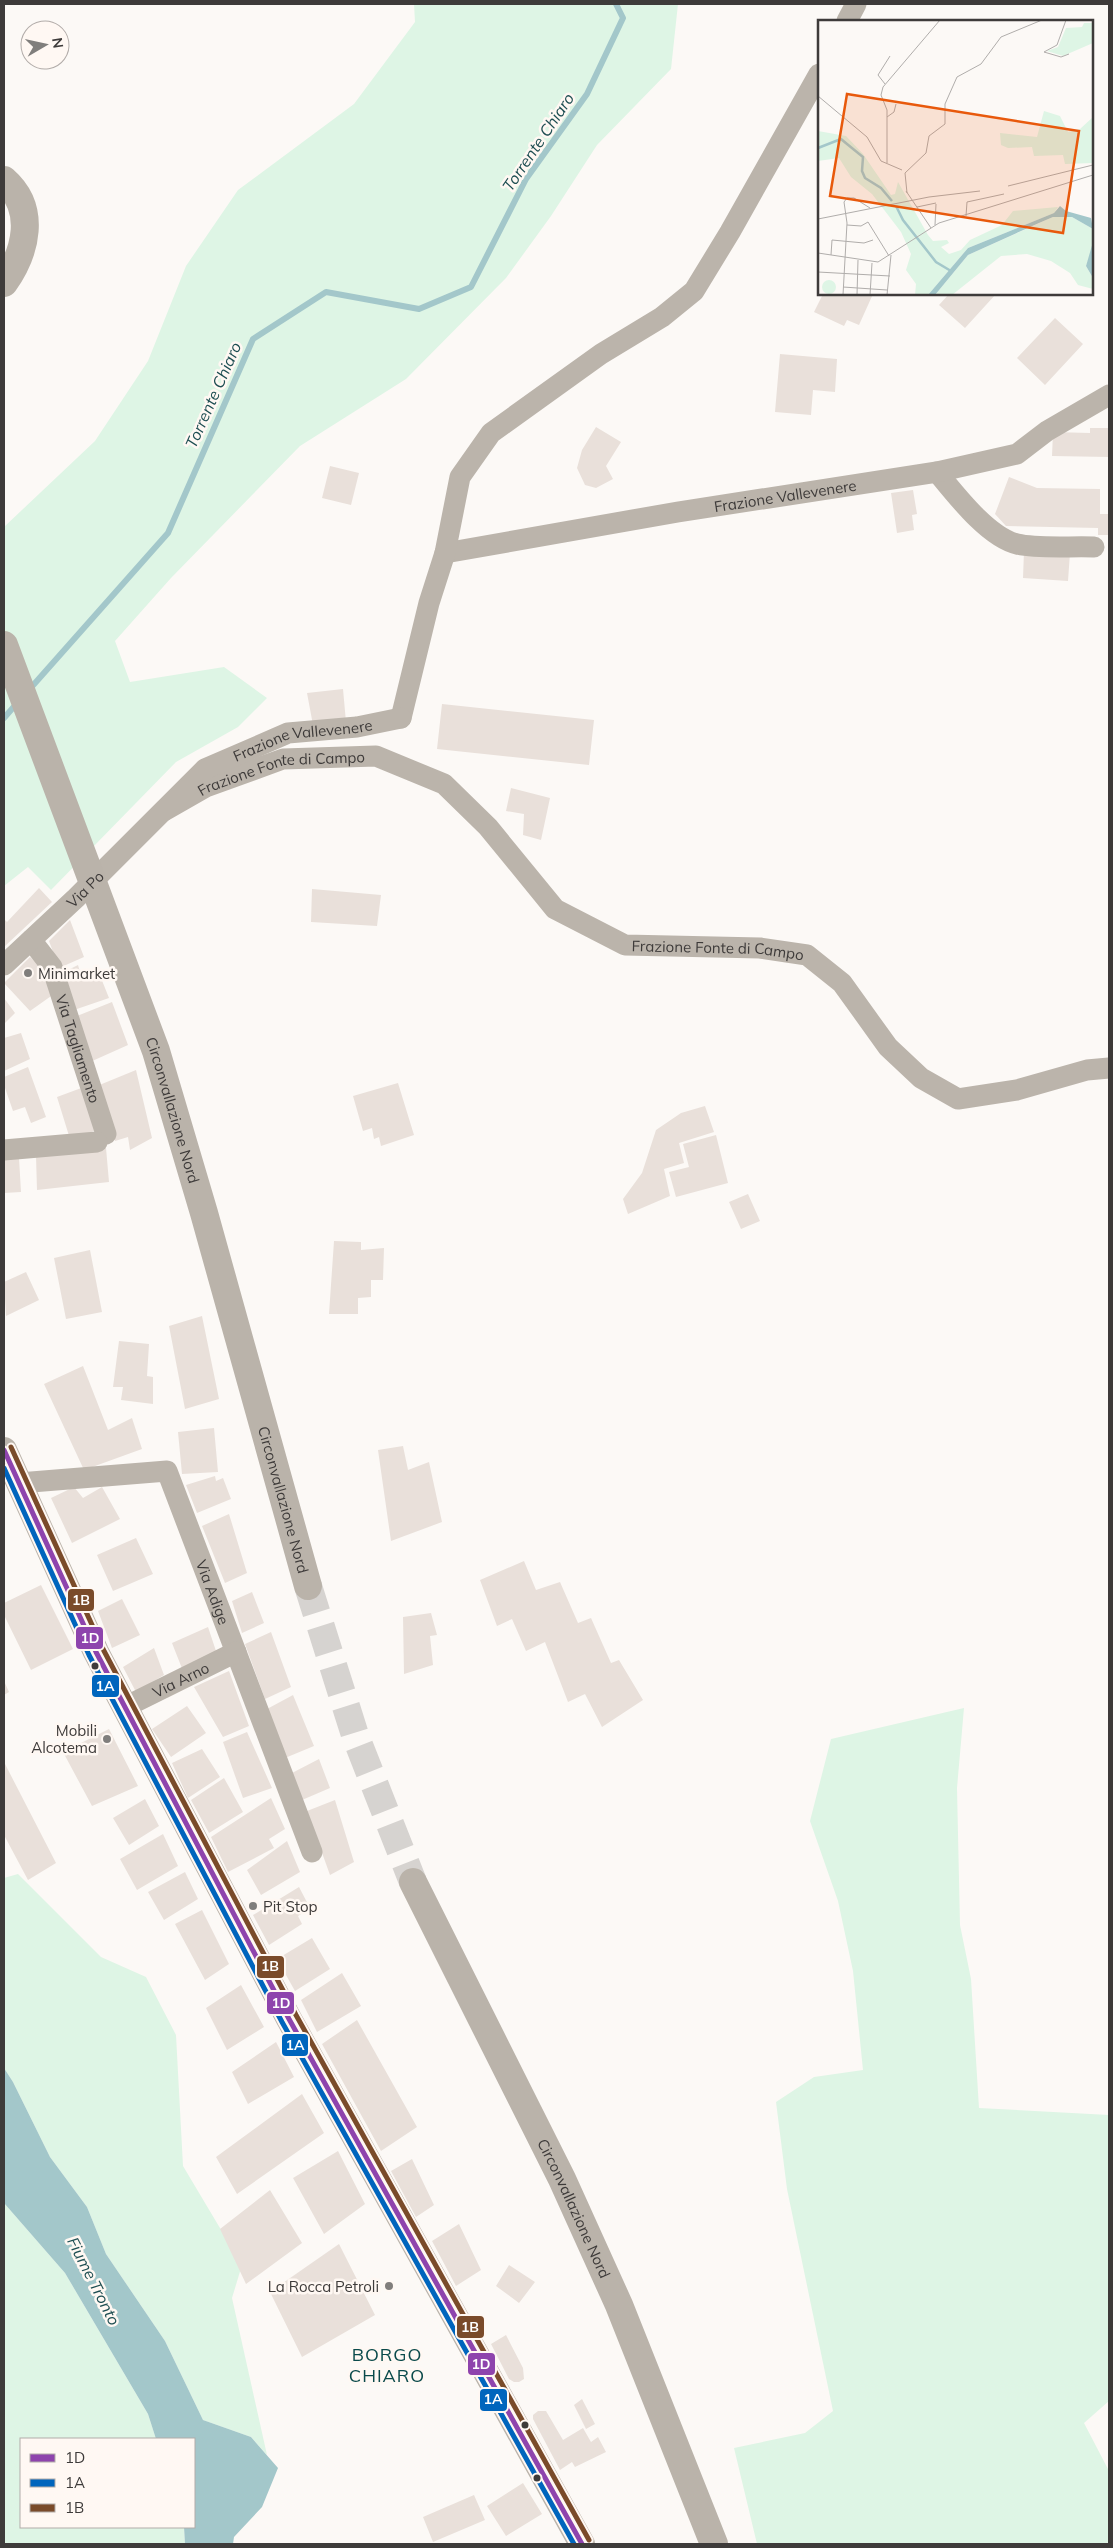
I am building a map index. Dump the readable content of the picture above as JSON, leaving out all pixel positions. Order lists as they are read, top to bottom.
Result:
{
  "streets": {
    "main road": ["Circonvallazione Nord"],
    "street": [
      "Frazione Vallevenere",
      "Frazione Fonte di Campo",
      "Via Po",
      "Via Tagliamento",
      "Via Adige",
      "Via Arno"
    ]
  },
  "crossings": [
    ["Frazione Vallevenere", "Frazione Fonte di Campo"],
    ["Frazione Vallevenere", "Via Po"],
    ["Frazione Fonte di Campo", "Via Po"],
    ["Via Po", "Via Tagliamento"],
    ["Via Adige", "Via Arno"]
  ],
  "districts": ["BORGO CHIARO"],
  "water": ["Torrente Chiaro", "Fiume Tronto"],
  "places": [
    "Minimarket",
    "Mobili Alcotema",
    "Pit Stop",
    "La Rocca Petroli"
  ],
  "lines": ["transit line 1B", "transit line 1D", "transit line 1A"],
  "legend": ["1D", "1A", "1B"],
  "north": "right"
}
